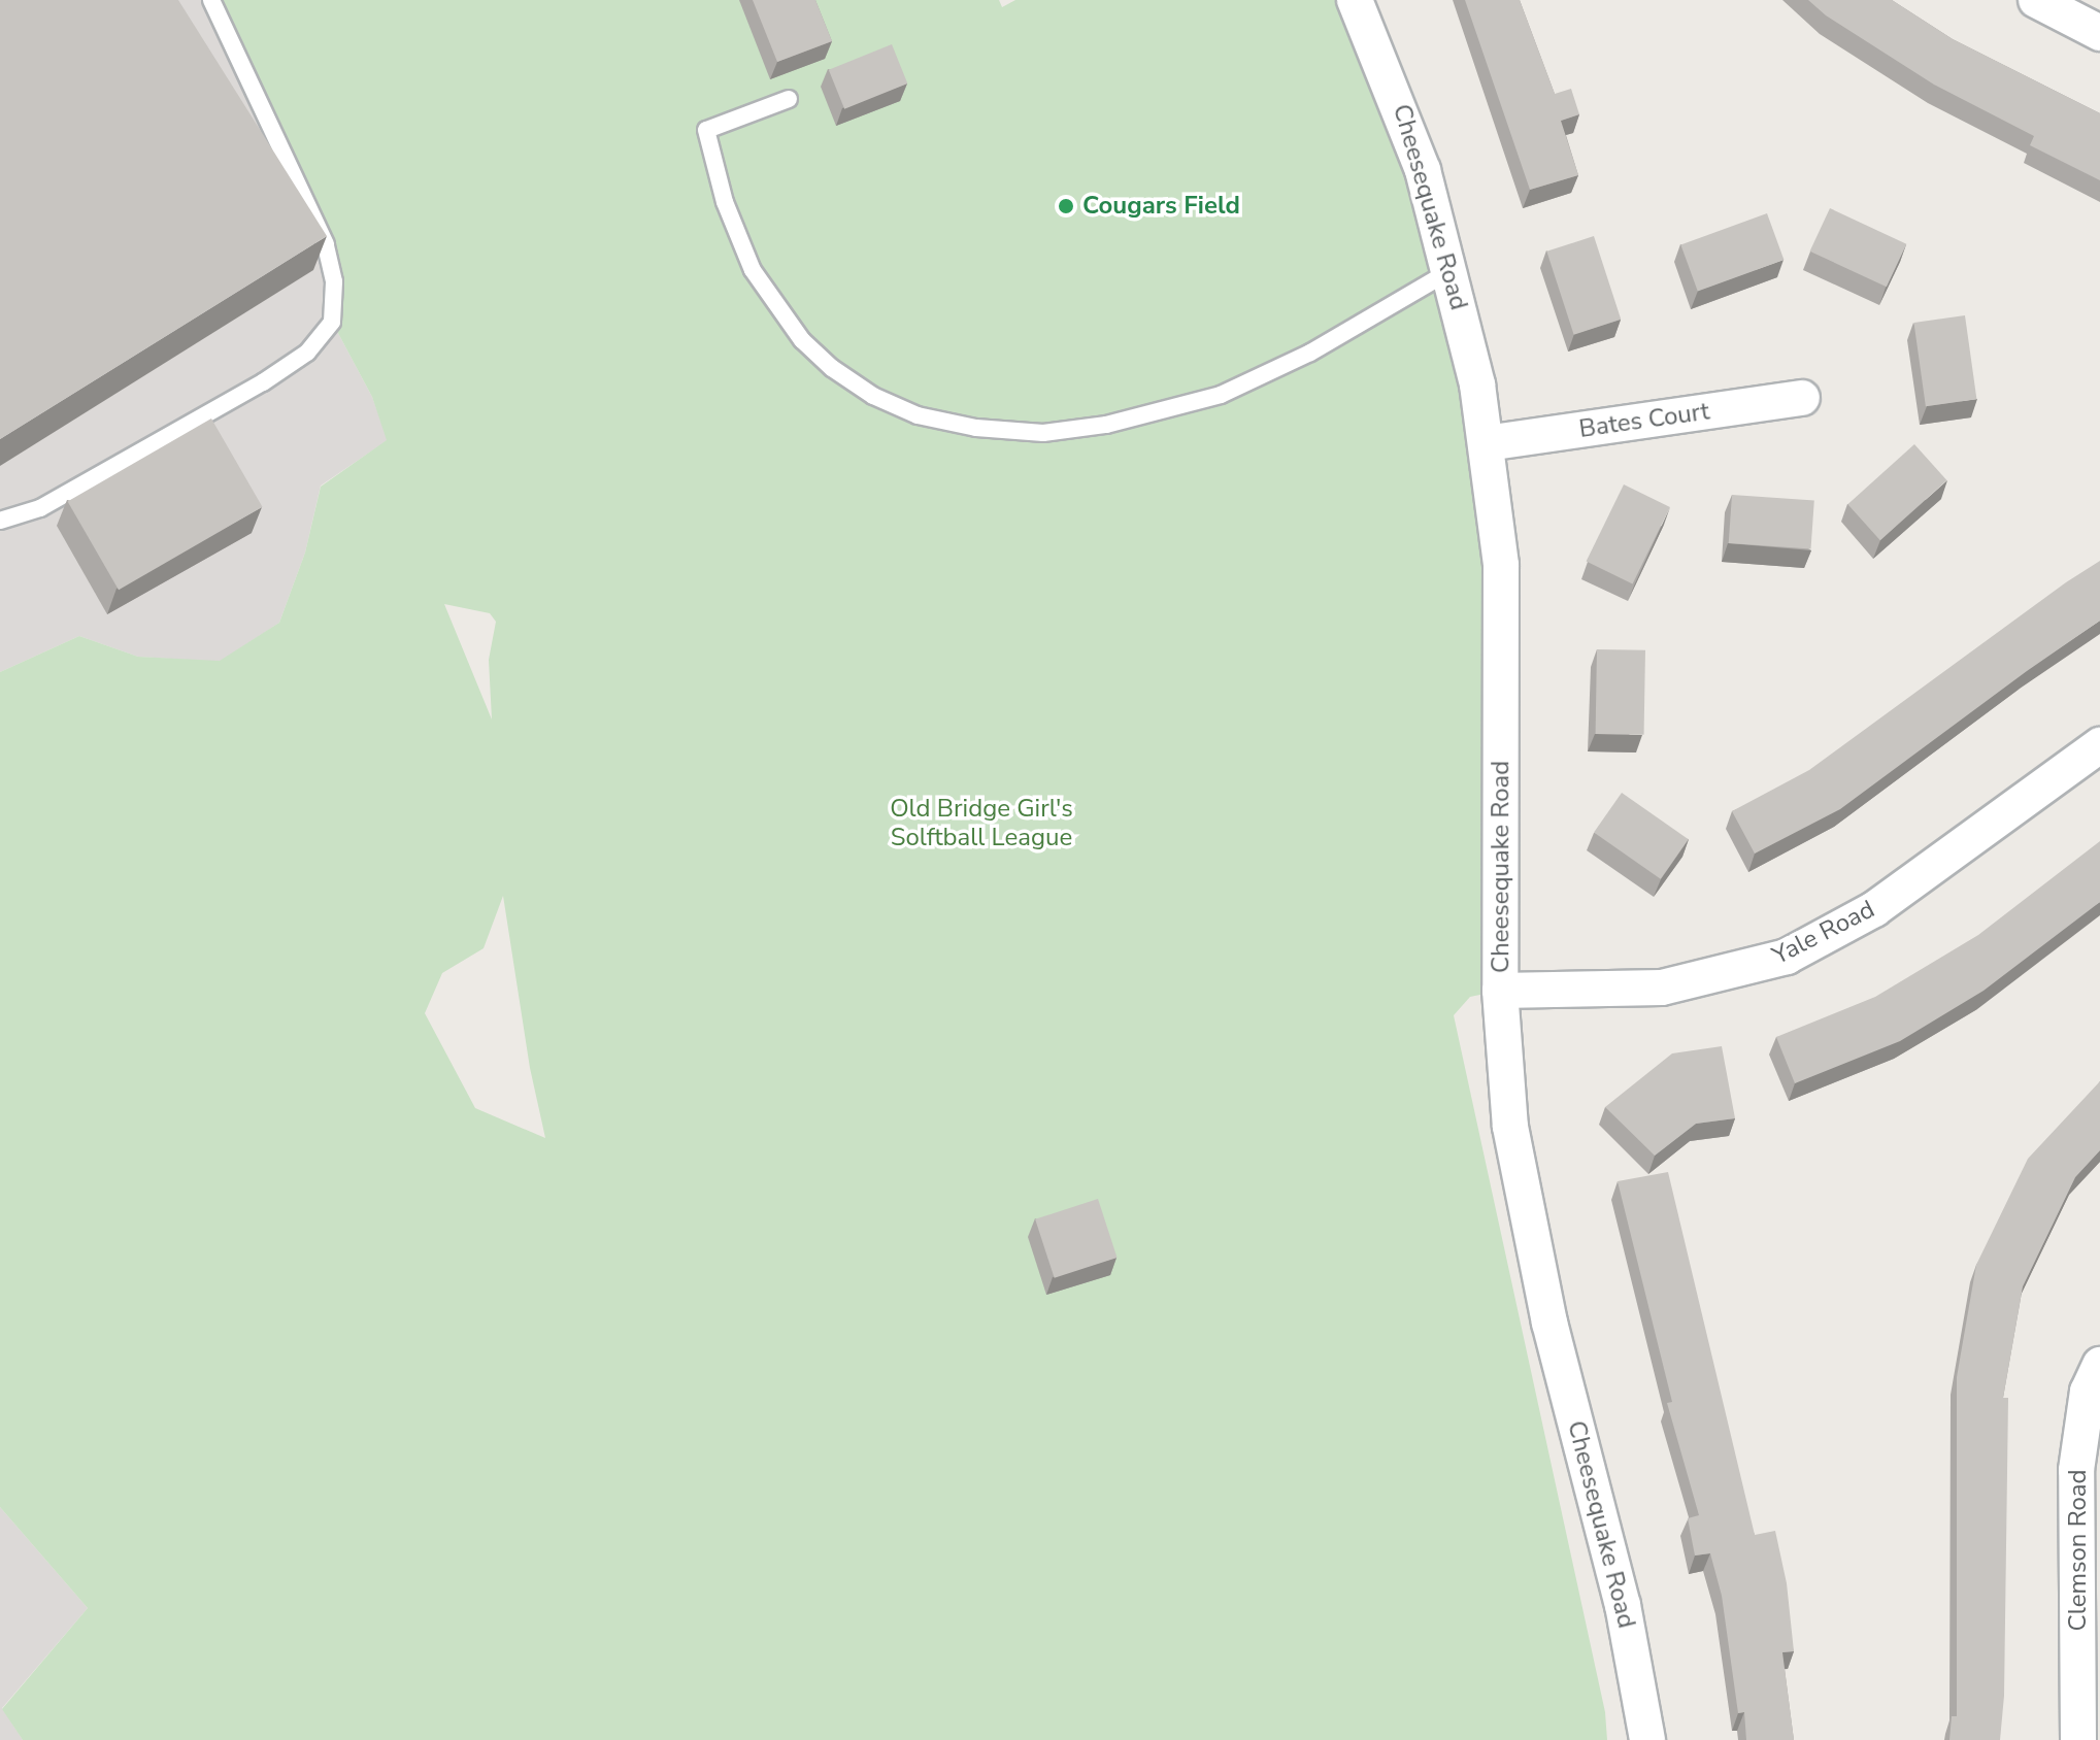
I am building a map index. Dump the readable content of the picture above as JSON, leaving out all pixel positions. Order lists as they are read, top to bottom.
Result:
{
  "streets": {
    "street": [
      "Cheesequake Road",
      "Bates Court",
      "Yale Road",
      "Clemson Road"
    ]
  },
  "crossings": [
    ["Cheesequake Road", "Bates Court"],
    ["Cheesequake Road", "Yale Road"]
  ],
  "parks": ["Old Bridge Girl's Solftball League"],
  "places": ["Cougars Field"]
}
